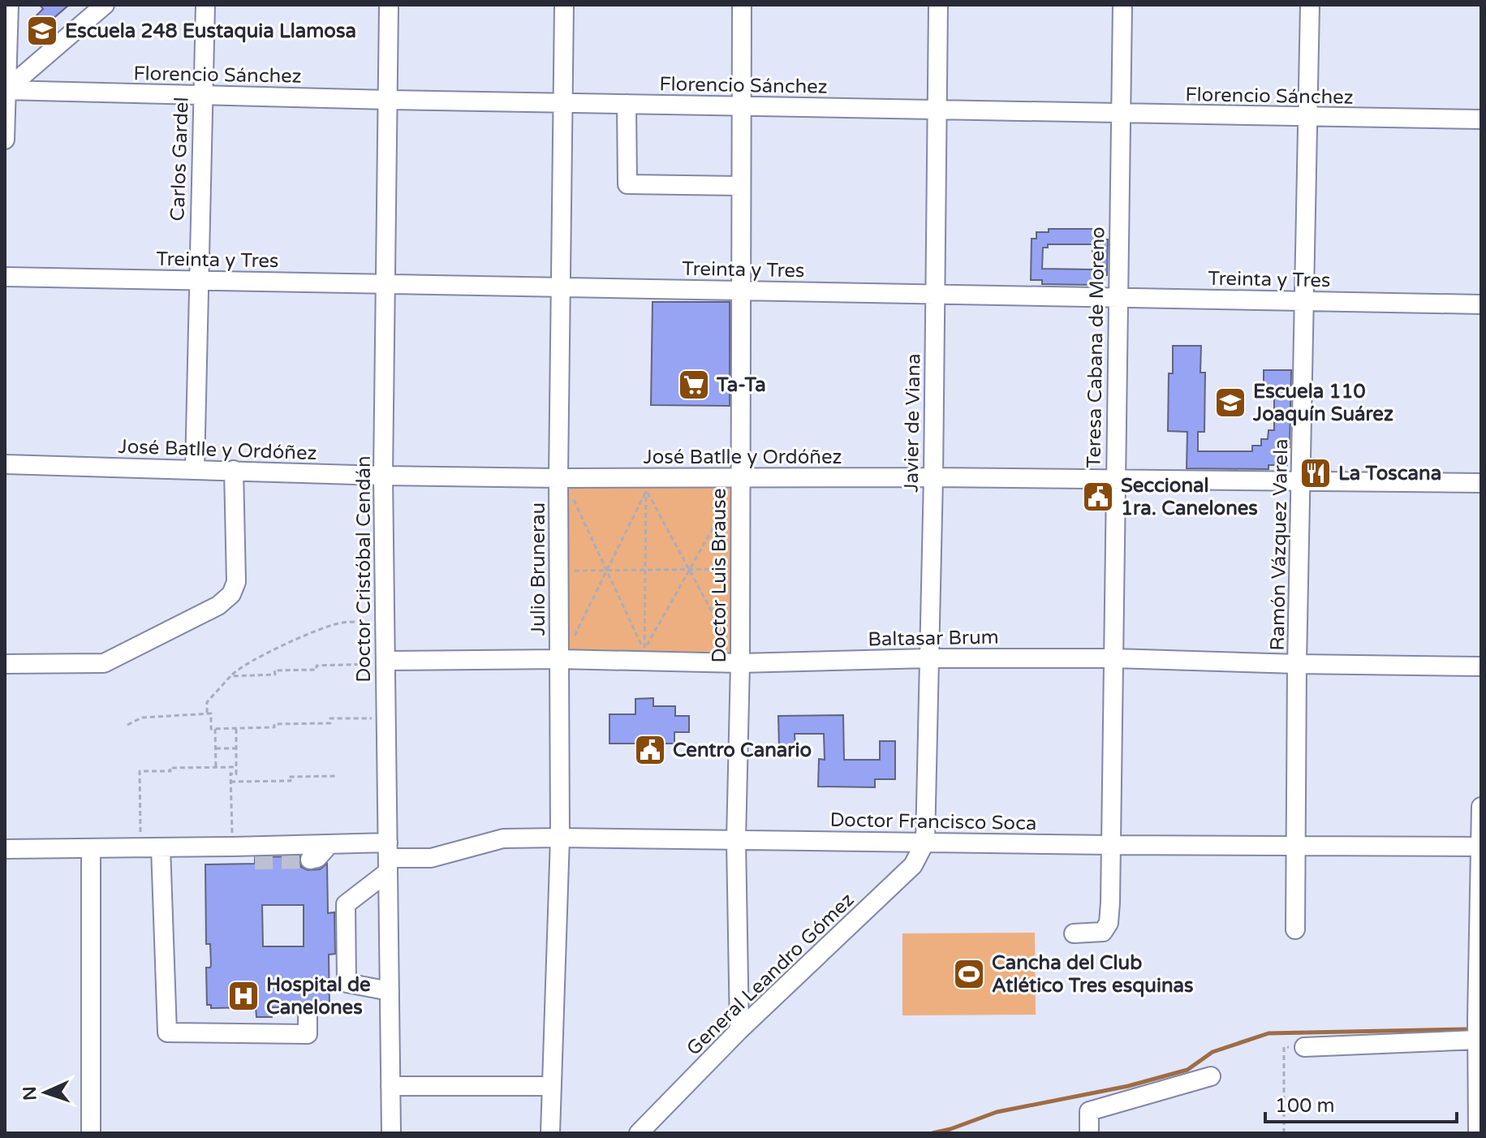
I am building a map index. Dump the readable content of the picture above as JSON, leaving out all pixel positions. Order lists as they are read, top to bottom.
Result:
{
  "streets": {
    "street": [
      "Florencio Sánchez",
      "Carlos Gardel",
      "Treinta y Tres",
      "Teresa Cabana de Moreno",
      "Javier de Viana",
      "José Batlle y Ordóñez",
      "Ramón Vázquez Varela",
      "Doctor Cristóbal Cendán",
      "Julio Brunerau",
      "Doctor Luis Brause",
      "Baltasar Brum",
      "Doctor Francisco Soca",
      "General Leandro Gómez"
    ]
  },
  "crossings": [
    ["Florencio Sánchez", "Carlos Gardel"],
    ["Florencio Sánchez", "Teresa Cabana de Moreno"],
    ["Florencio Sánchez", "Javier de Viana"],
    ["Florencio Sánchez", "Ramón Vázquez Varela"],
    ["Florencio Sánchez", "Doctor Cristóbal Cendán"],
    ["Florencio Sánchez", "Julio Brunerau"],
    ["Florencio Sánchez", "Doctor Luis Brause"],
    ["Carlos Gardel", "Treinta y Tres"],
    ["Carlos Gardel", "José Batlle y Ordóñez"],
    ["Treinta y Tres", "Teresa Cabana de Moreno"],
    ["Treinta y Tres", "Javier de Viana"],
    ["Treinta y Tres", "Ramón Vázquez Varela"],
    ["Treinta y Tres", "Doctor Cristóbal Cendán"],
    ["Treinta y Tres", "Julio Brunerau"],
    ["Treinta y Tres", "Doctor Luis Brause"],
    ["Teresa Cabana de Moreno", "José Batlle y Ordóñez"],
    ["Teresa Cabana de Moreno", "Baltasar Brum"],
    ["Teresa Cabana de Moreno", "Doctor Francisco Soca"],
    ["Javier de Viana", "José Batlle y Ordóñez"],
    ["Javier de Viana", "Baltasar Brum"],
    ["Javier de Viana", "Doctor Francisco Soca"],
    ["Javier de Viana", "General Leandro Gómez"],
    ["José Batlle y Ordóñez", "Ramón Vázquez Varela"],
    ["José Batlle y Ordóñez", "Doctor Cristóbal Cendán"],
    ["José Batlle y Ordóñez", "Julio Brunerau"],
    ["José Batlle y Ordóñez", "Doctor Luis Brause"],
    ["Ramón Vázquez Varela", "Baltasar Brum"],
    ["Ramón Vázquez Varela", "Doctor Francisco Soca"],
    ["Doctor Cristóbal Cendán", "Baltasar Brum"],
    ["Doctor Cristóbal Cendán", "Doctor Francisco Soca"],
    ["Julio Brunerau", "Baltasar Brum"],
    ["Julio Brunerau", "Doctor Francisco Soca"],
    ["Doctor Luis Brause", "Baltasar Brum"],
    ["Doctor Luis Brause", "Doctor Francisco Soca"],
    ["Doctor Luis Brause", "General Leandro Gómez"],
    ["Doctor Francisco Soca", "General Leandro Gómez"]
  ],
  "places": {
    "school or university": ["Escuela 248 Eustaquia Llamosa", "Escuela 110 Joaquín Suárez"],
    "supermarket": ["Ta-Ta"],
    "restaurant": ["La Toscana"],
    "public building": ["Seccional 1ra. Canelones", "Centro Canario"],
    "sports": ["Cancha del Club Atlético Tres esquinas"],
    "hospital": ["Hospital de Canelones"]
  },
  "scale_bar": "100 m",
  "north": "left"
}
